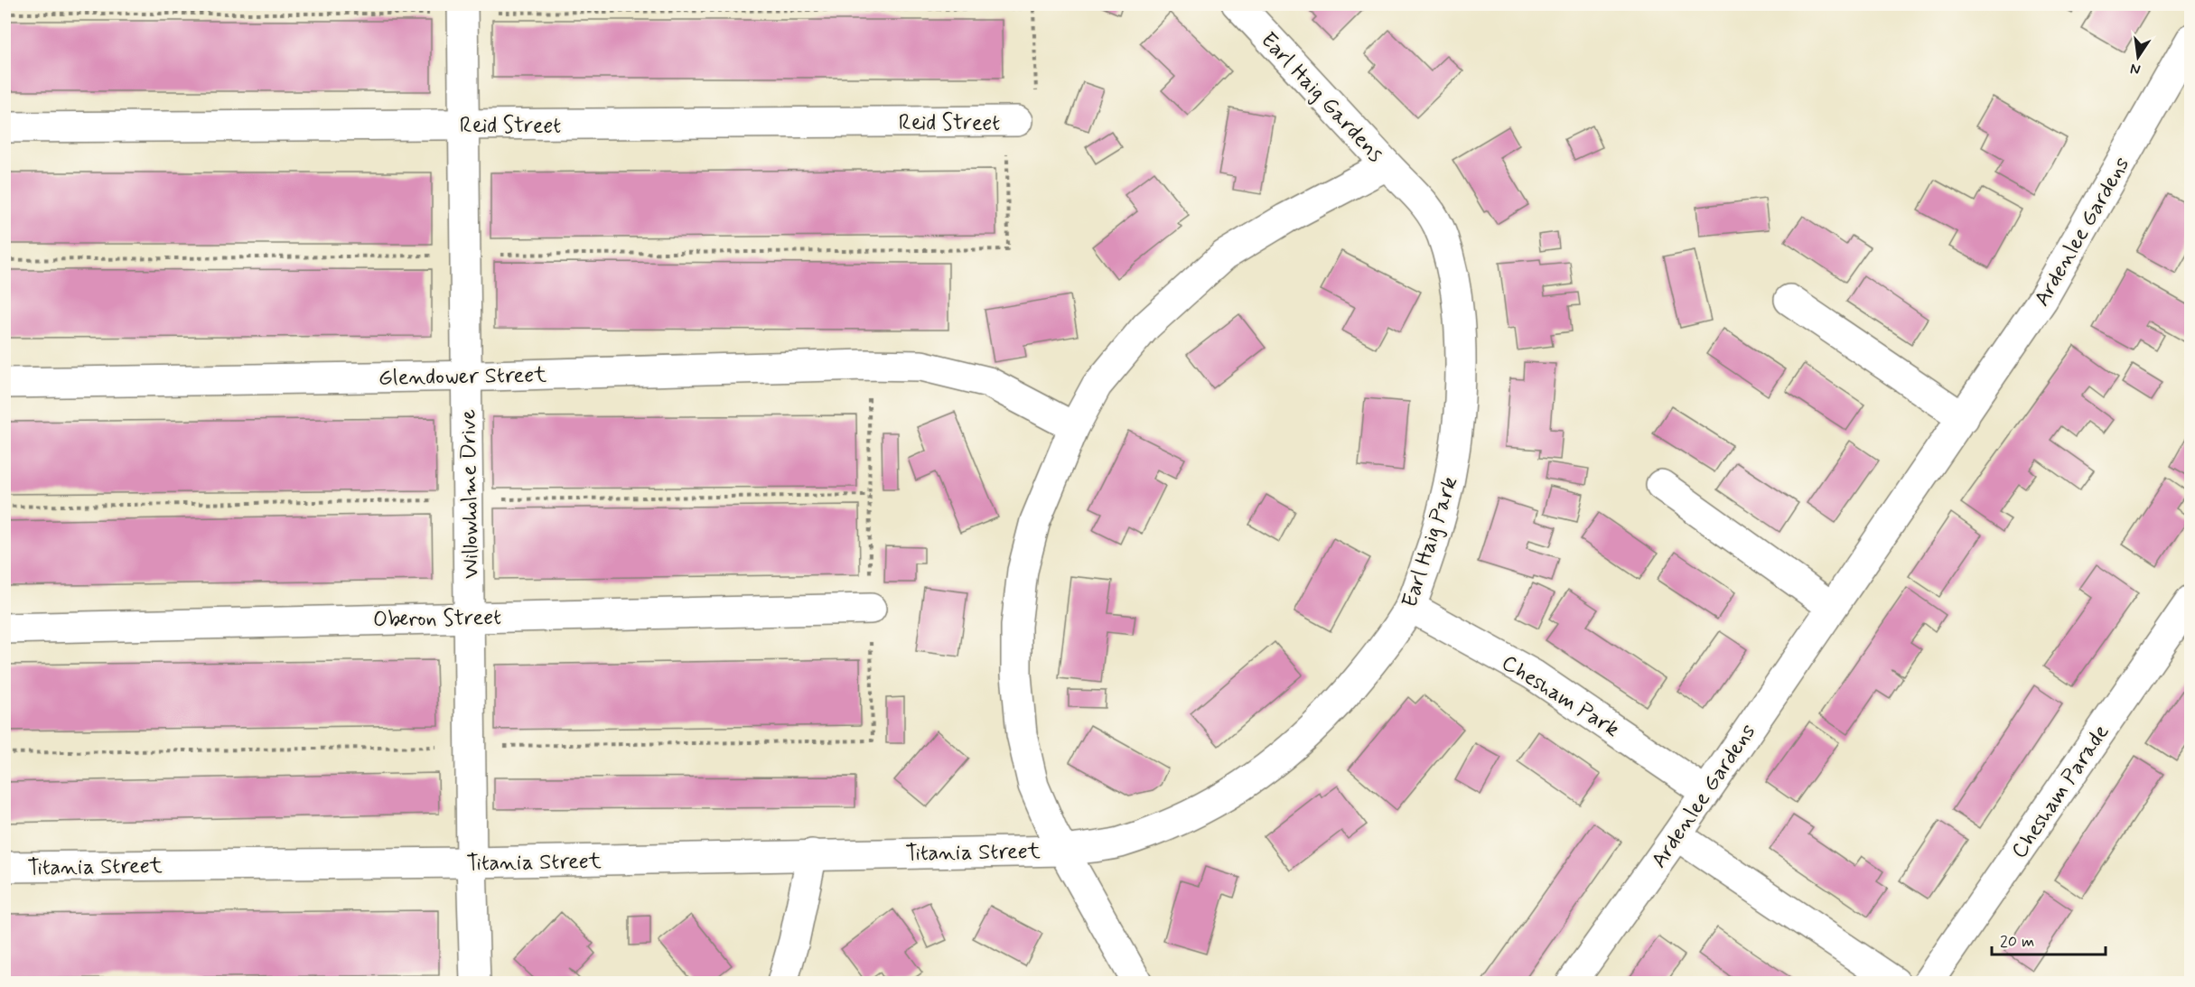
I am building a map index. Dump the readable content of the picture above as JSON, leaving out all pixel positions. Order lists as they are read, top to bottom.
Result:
{
  "streets": {
    "street": [
      "Earl Haig Gardens",
      "Reid Street",
      "Ardenlee Gardens",
      "Glendower Street",
      "Willowholme Drive",
      "Earl Haig Park",
      "Oberon Street",
      "Chesham Park",
      "Chesham Parade",
      "Titania Street"
    ]
  },
  "crossings": [
    ["Earl Haig Gardens", "Earl Haig Park"],
    ["Reid Street", "Willowholme Drive"],
    ["Ardenlee Gardens", "Chesham Park"],
    ["Glendower Street", "Willowholme Drive"],
    ["Willowholme Drive", "Oberon Street"],
    ["Willowholme Drive", "Titania Street"],
    ["Earl Haig Park", "Chesham Park"],
    ["Earl Haig Park", "Titania Street"]
  ],
  "scale_bar": "20 m",
  "north": "bottom"
}
